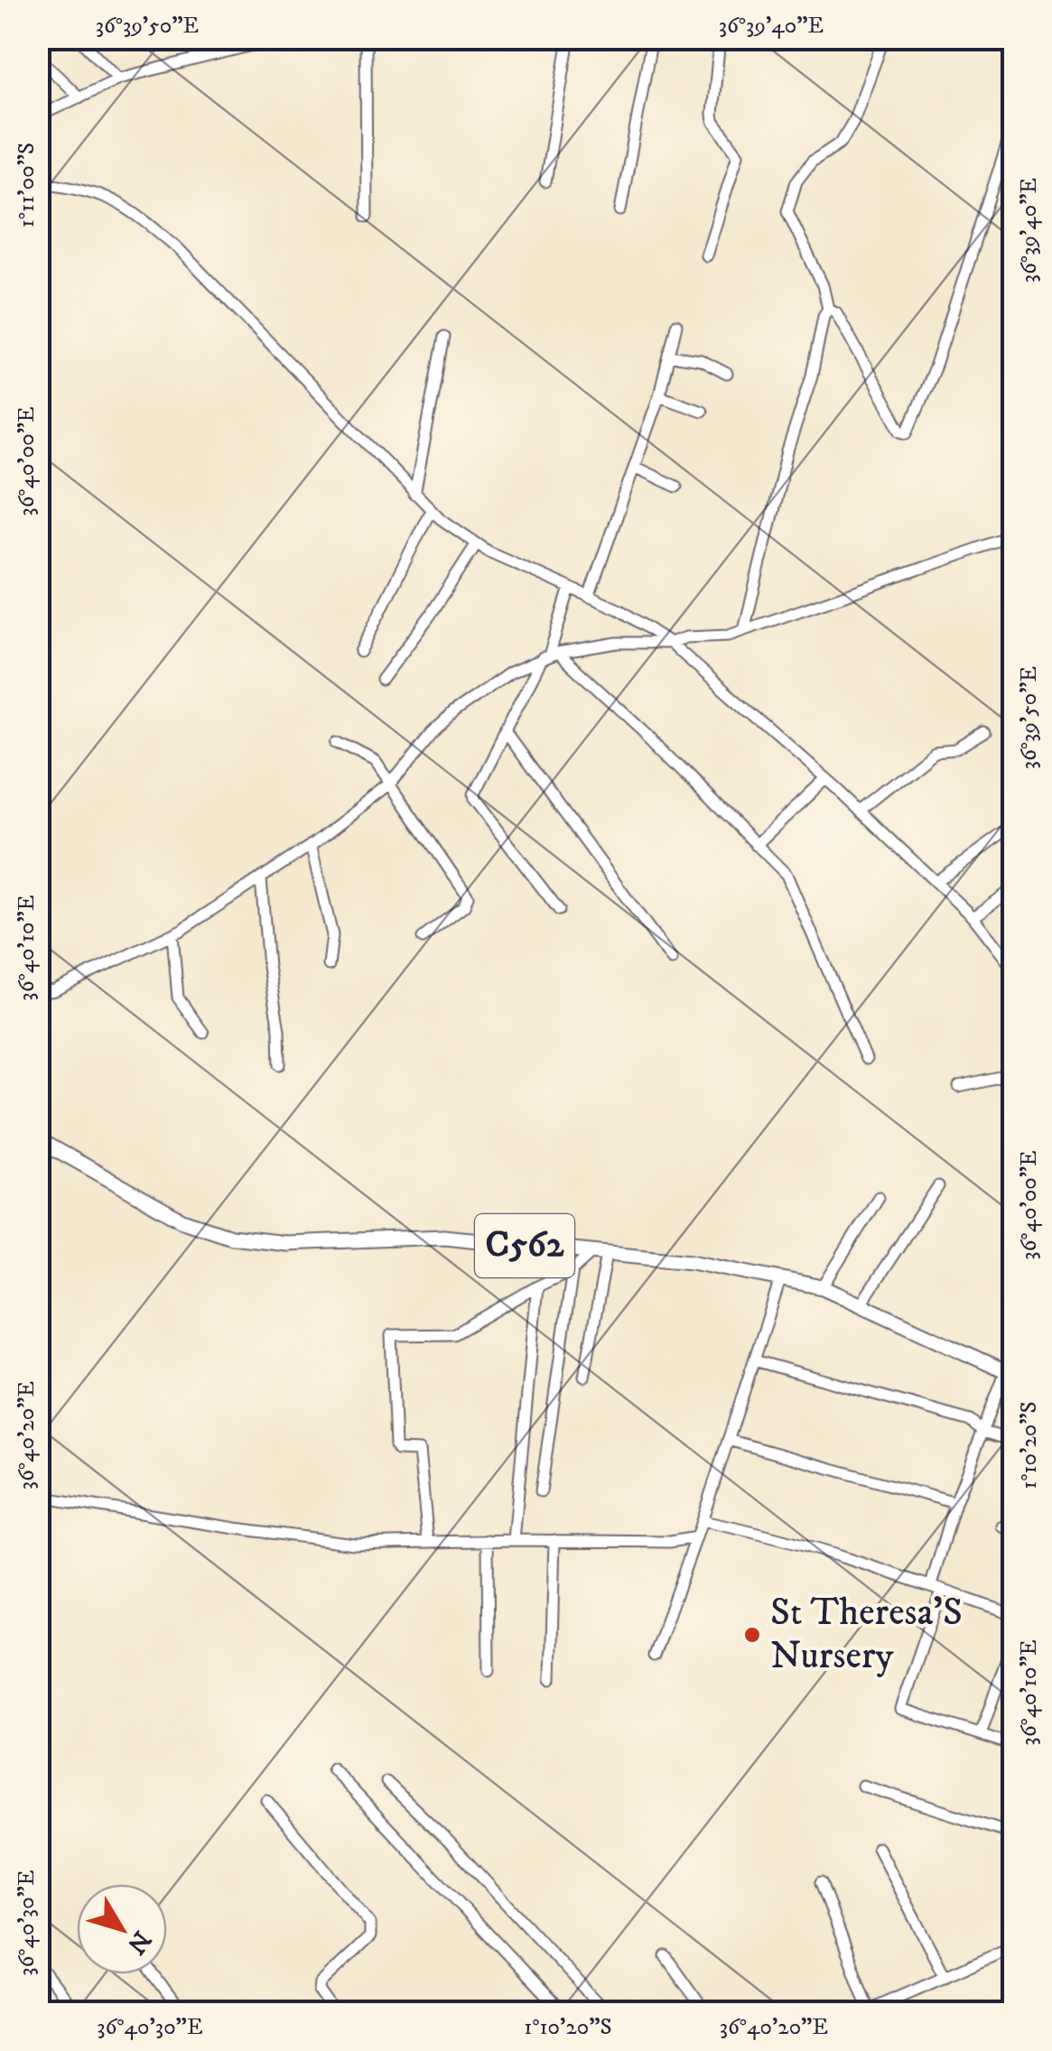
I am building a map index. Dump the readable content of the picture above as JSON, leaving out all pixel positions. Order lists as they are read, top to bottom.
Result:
{
  "streets": {
    "main road": ["C562"]
  },
  "places": ["St Theresa'S Nursery"],
  "north": "bottom right",
  "coordinates": [
    "36°39'50\"E",
    "36°39'40\"E",
    "1°11'00\"S",
    "36°40'00\"E",
    "36°40'10\"E",
    "36°40'20\"E",
    "1°10'20\"S",
    "36°40'30\"E"
  ]
}
